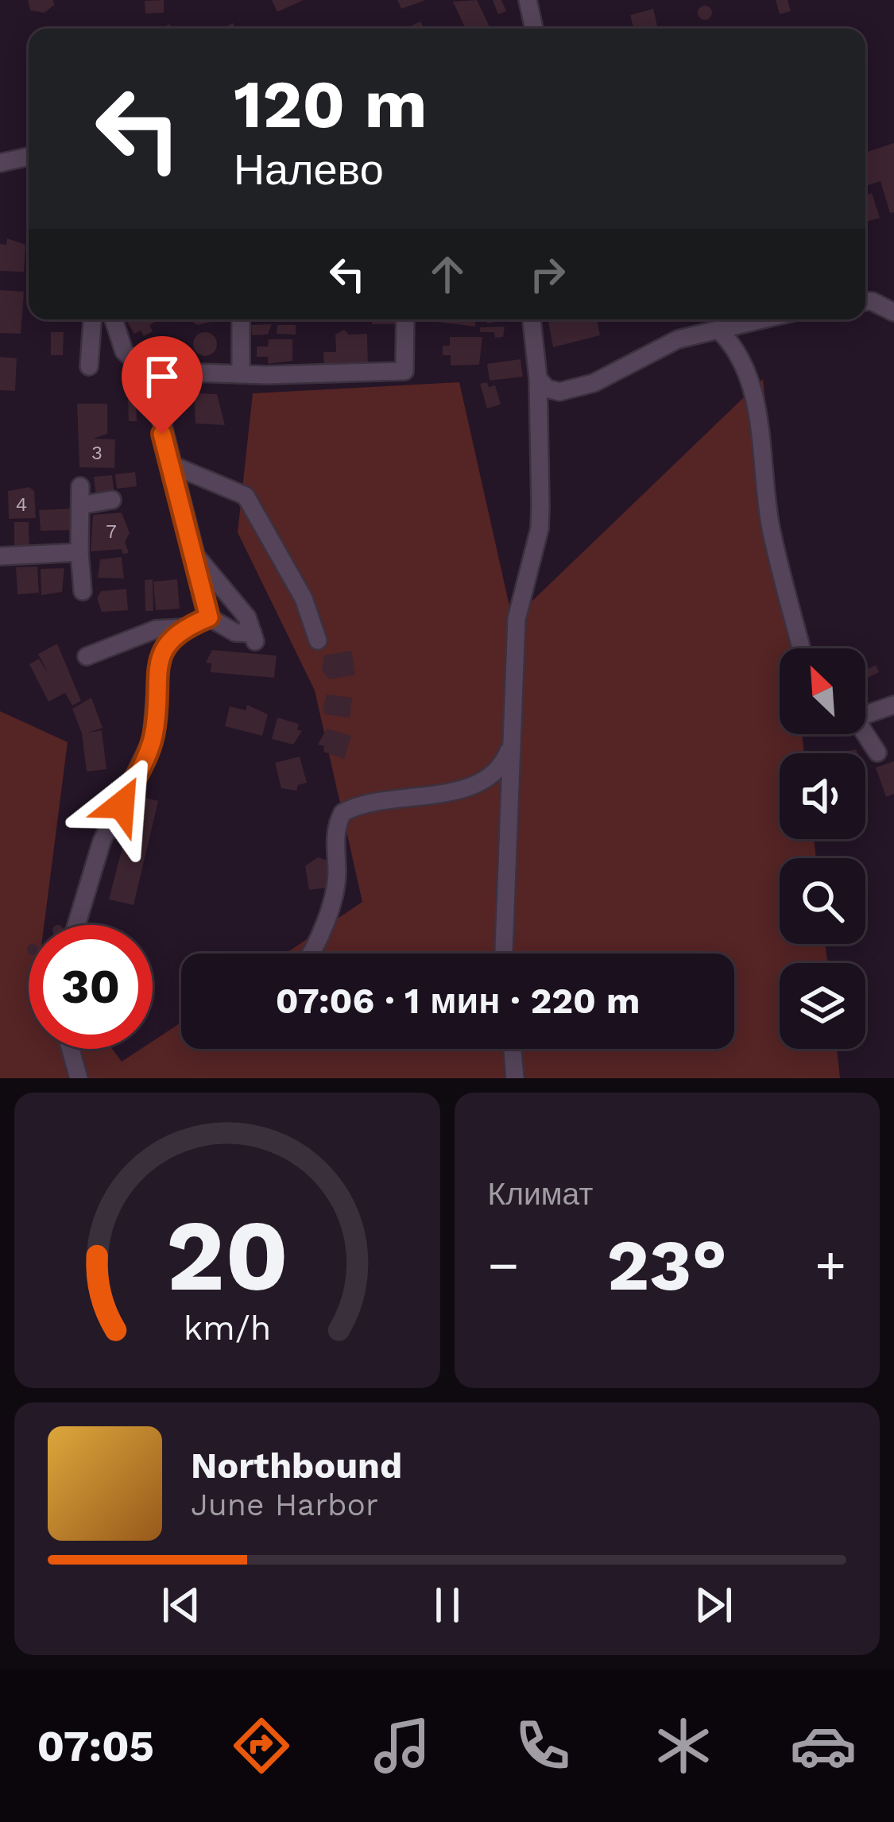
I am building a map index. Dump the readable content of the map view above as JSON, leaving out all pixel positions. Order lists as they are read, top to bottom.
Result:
{
  "house_numbers": ["3", "4", "7"],
  "north": "top left",
  "page": {
    "turn": ["120 m", "Налево"],
    "limit": "30",
    "trip": "07:06 · 1 мин · 220 m",
    "tile": "Климат",
    "heat": ["−", "23°", "+"],
    "song": ["Northbound", "June Harbor"],
    "tabs": "07:05",
    "gauge": ["20", "km/h"]
  }
}
